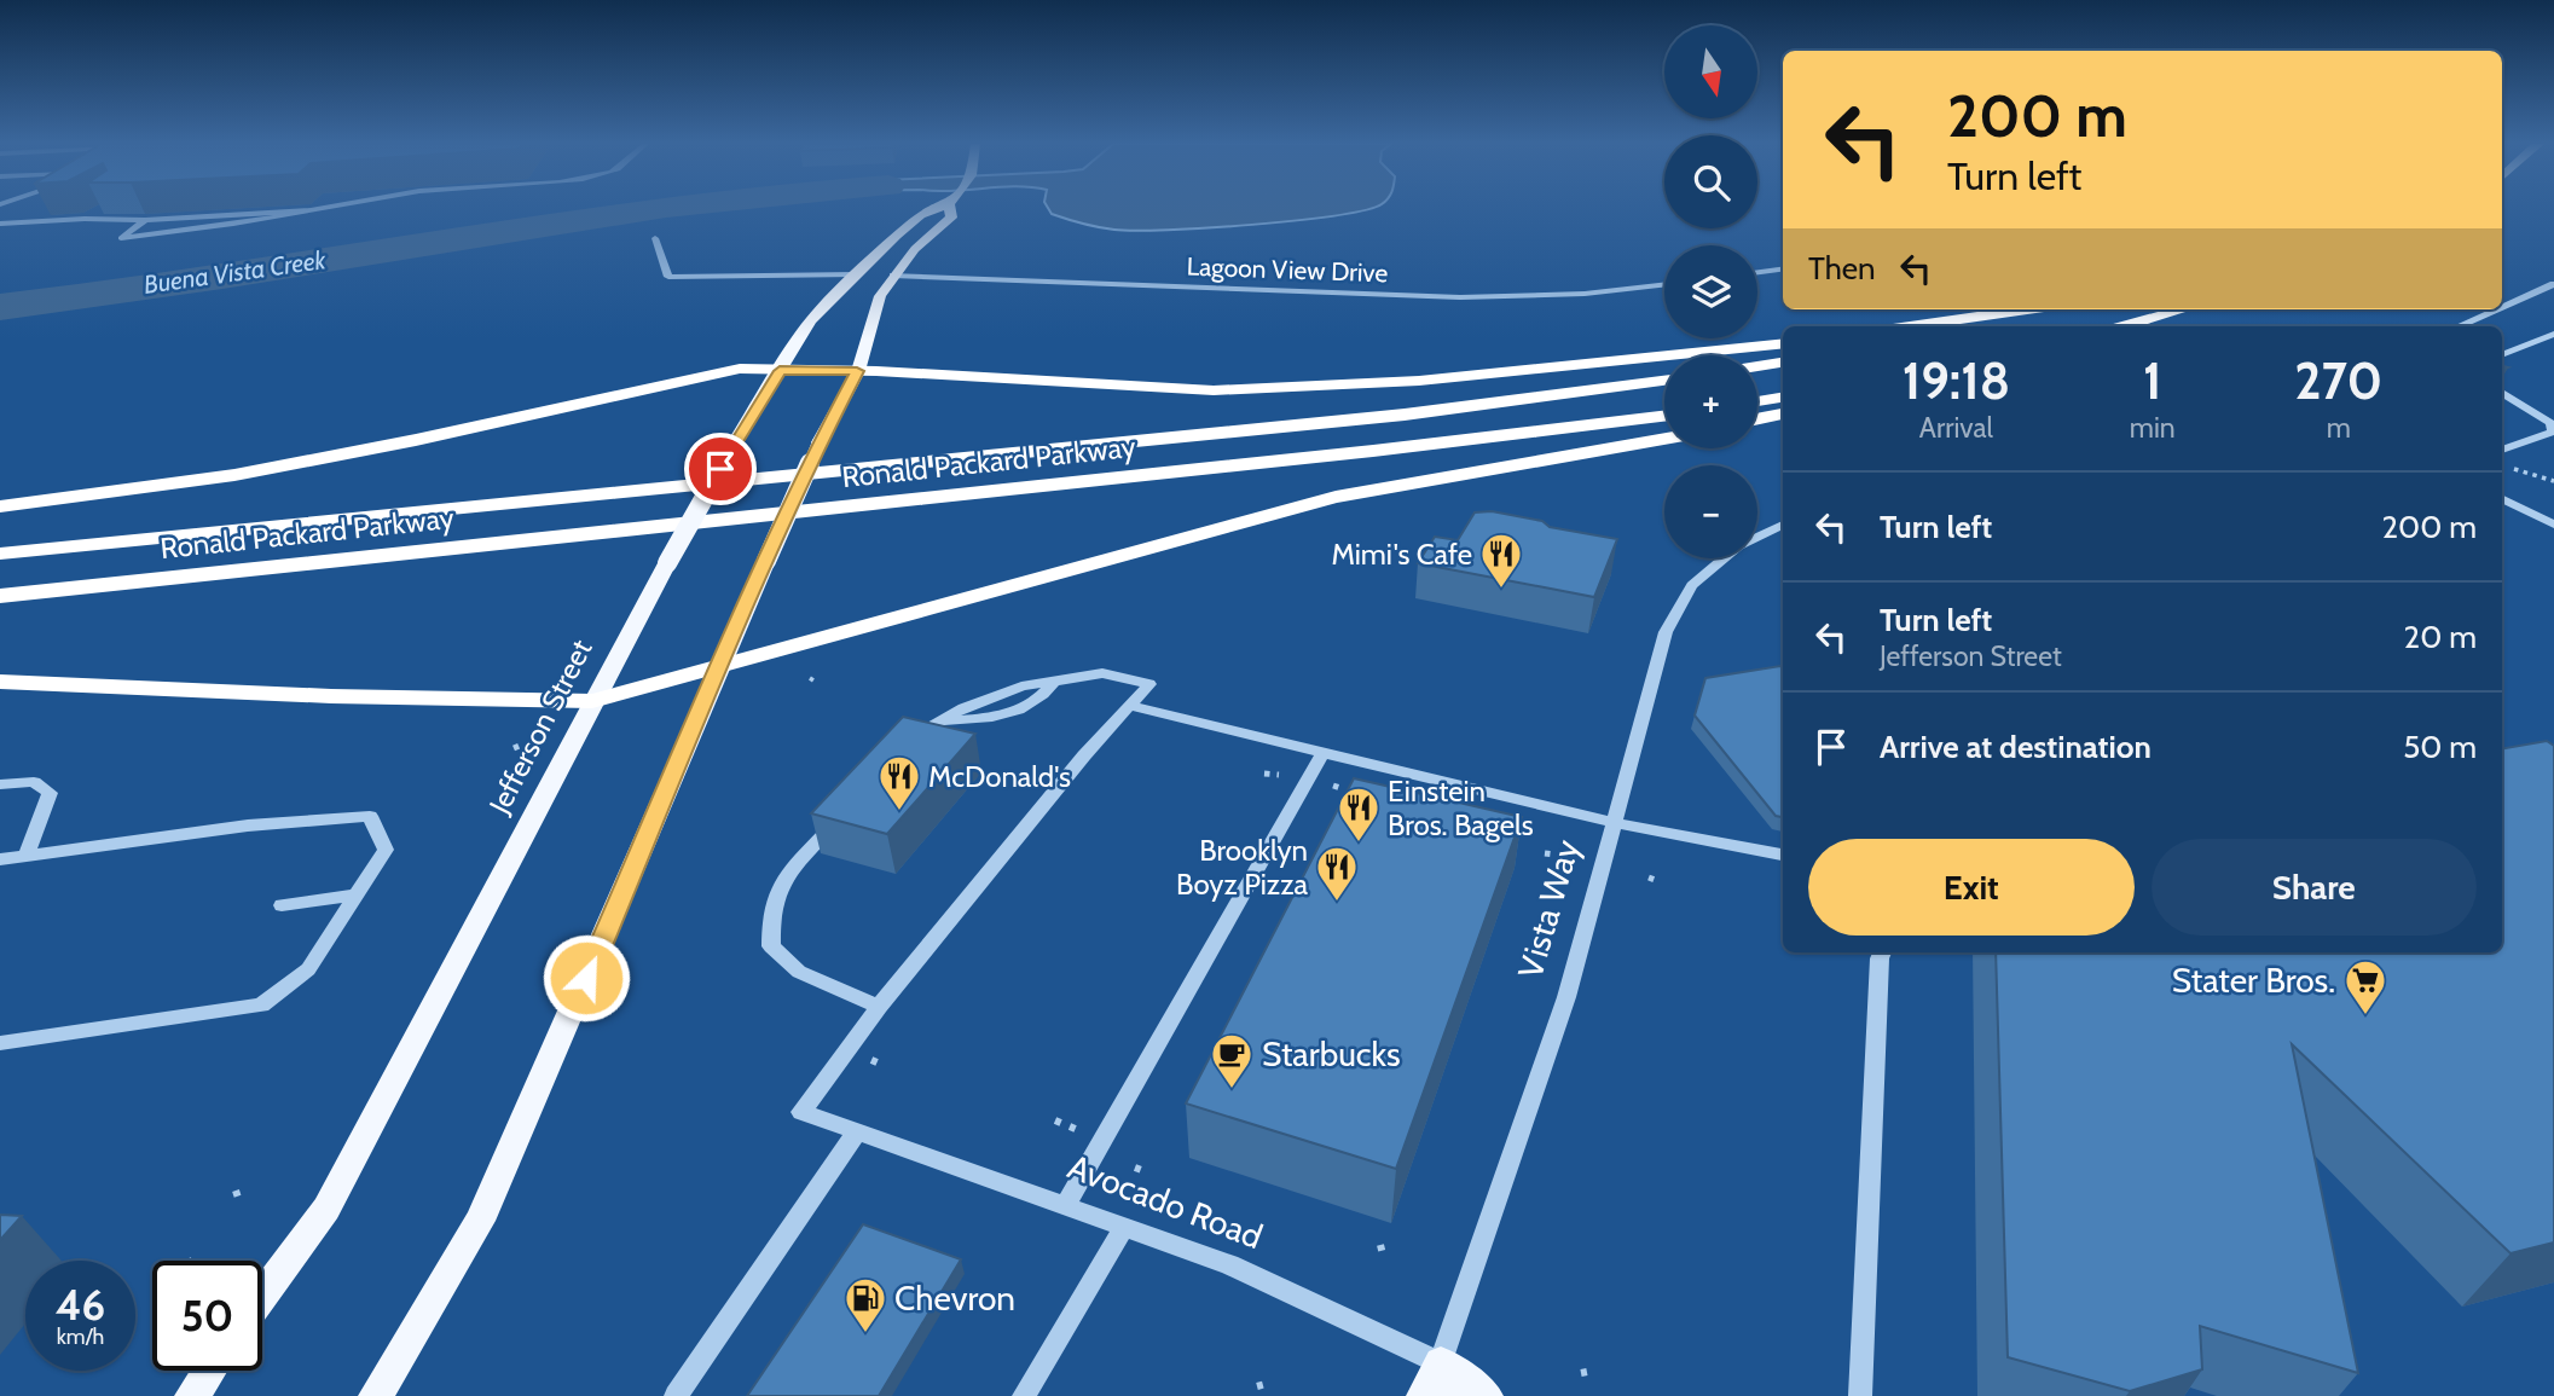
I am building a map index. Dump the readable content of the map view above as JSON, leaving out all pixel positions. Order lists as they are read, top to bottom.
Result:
{
  "streets": {
    "highway": ["Ronald Packard Parkway"],
    "main road": ["Jefferson Street", "Vista Way", "Avocado Road"],
    "street": ["Lagoon View Drive"]
  },
  "crossings": [
    ["Lagoon View Drive", "Jefferson Street"],
    ["Vista Way", "Avocado Road"]
  ],
  "water": ["Buena Vista Creek"],
  "places": {
    "restaurant": [
      "Mimi's Cafe",
      "McDonald's",
      "Einstein Bros. Bagels",
      "Brooklyn Boyz Pizza"
    ],
    "supermarket": ["Stater Bros."],
    "cafe": ["Starbucks"],
    "fuel station": ["Chevron"]
  },
  "north": "bottom",
  "page": {
    "map_buttons": ["+", "−"],
    "turn": ["200 m", "Turn left"],
    "then": "Then",
    "eta": [
      "19:18",
      "Arrival",
      "1",
      "min",
      "270",
      "m"
    ],
    "list": [
      {
        "name": "Turn left",
        "value": "200 m"
      },
      {
        "name": "Turn left",
        "note": "Jefferson Street",
        "value": "20 m"
      },
      {
        "name": "Arrive at destination",
        "value": "50 m"
      }
    ],
    "buttons": ["Exit", "Share"],
    "speed": "46 km/h",
    "limit": "50"
  }
}
